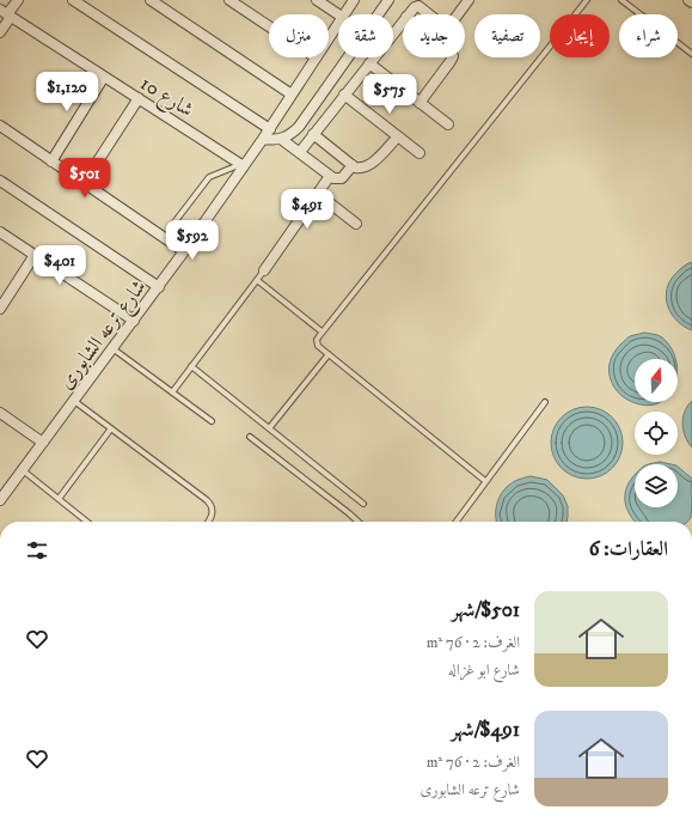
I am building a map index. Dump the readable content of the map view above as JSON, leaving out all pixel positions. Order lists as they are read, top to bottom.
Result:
{
  "streets": {
    "street": ["شارع 10", "شارع ترعه الشابورى"]
  },
  "crossings": [
    ["شارع 10", "شارع ترعه الشابورى"]
  ],
  "north": "top",
  "page": {
    "chip": [
      "شراء",
      "إيجار",
      "تصفية",
      "جديد",
      "شقة",
      "منزل"
    ],
    "price": [
      "$1,120",
      "$575",
      "$501",
      "$491",
      "$592",
      "$401"
    ],
    "heading": "العقارات: 6",
    "list": [
      {
        "name": "$501/شهر",
        "note": "الغرف: 2 · 76 m² · شارع ابو غزاله"
      },
      {
        "name": "$491/شهر",
        "note": "الغرف: 2 · 76 m² · شارع ترعه الشابورى"
      }
    ]
  }
}
